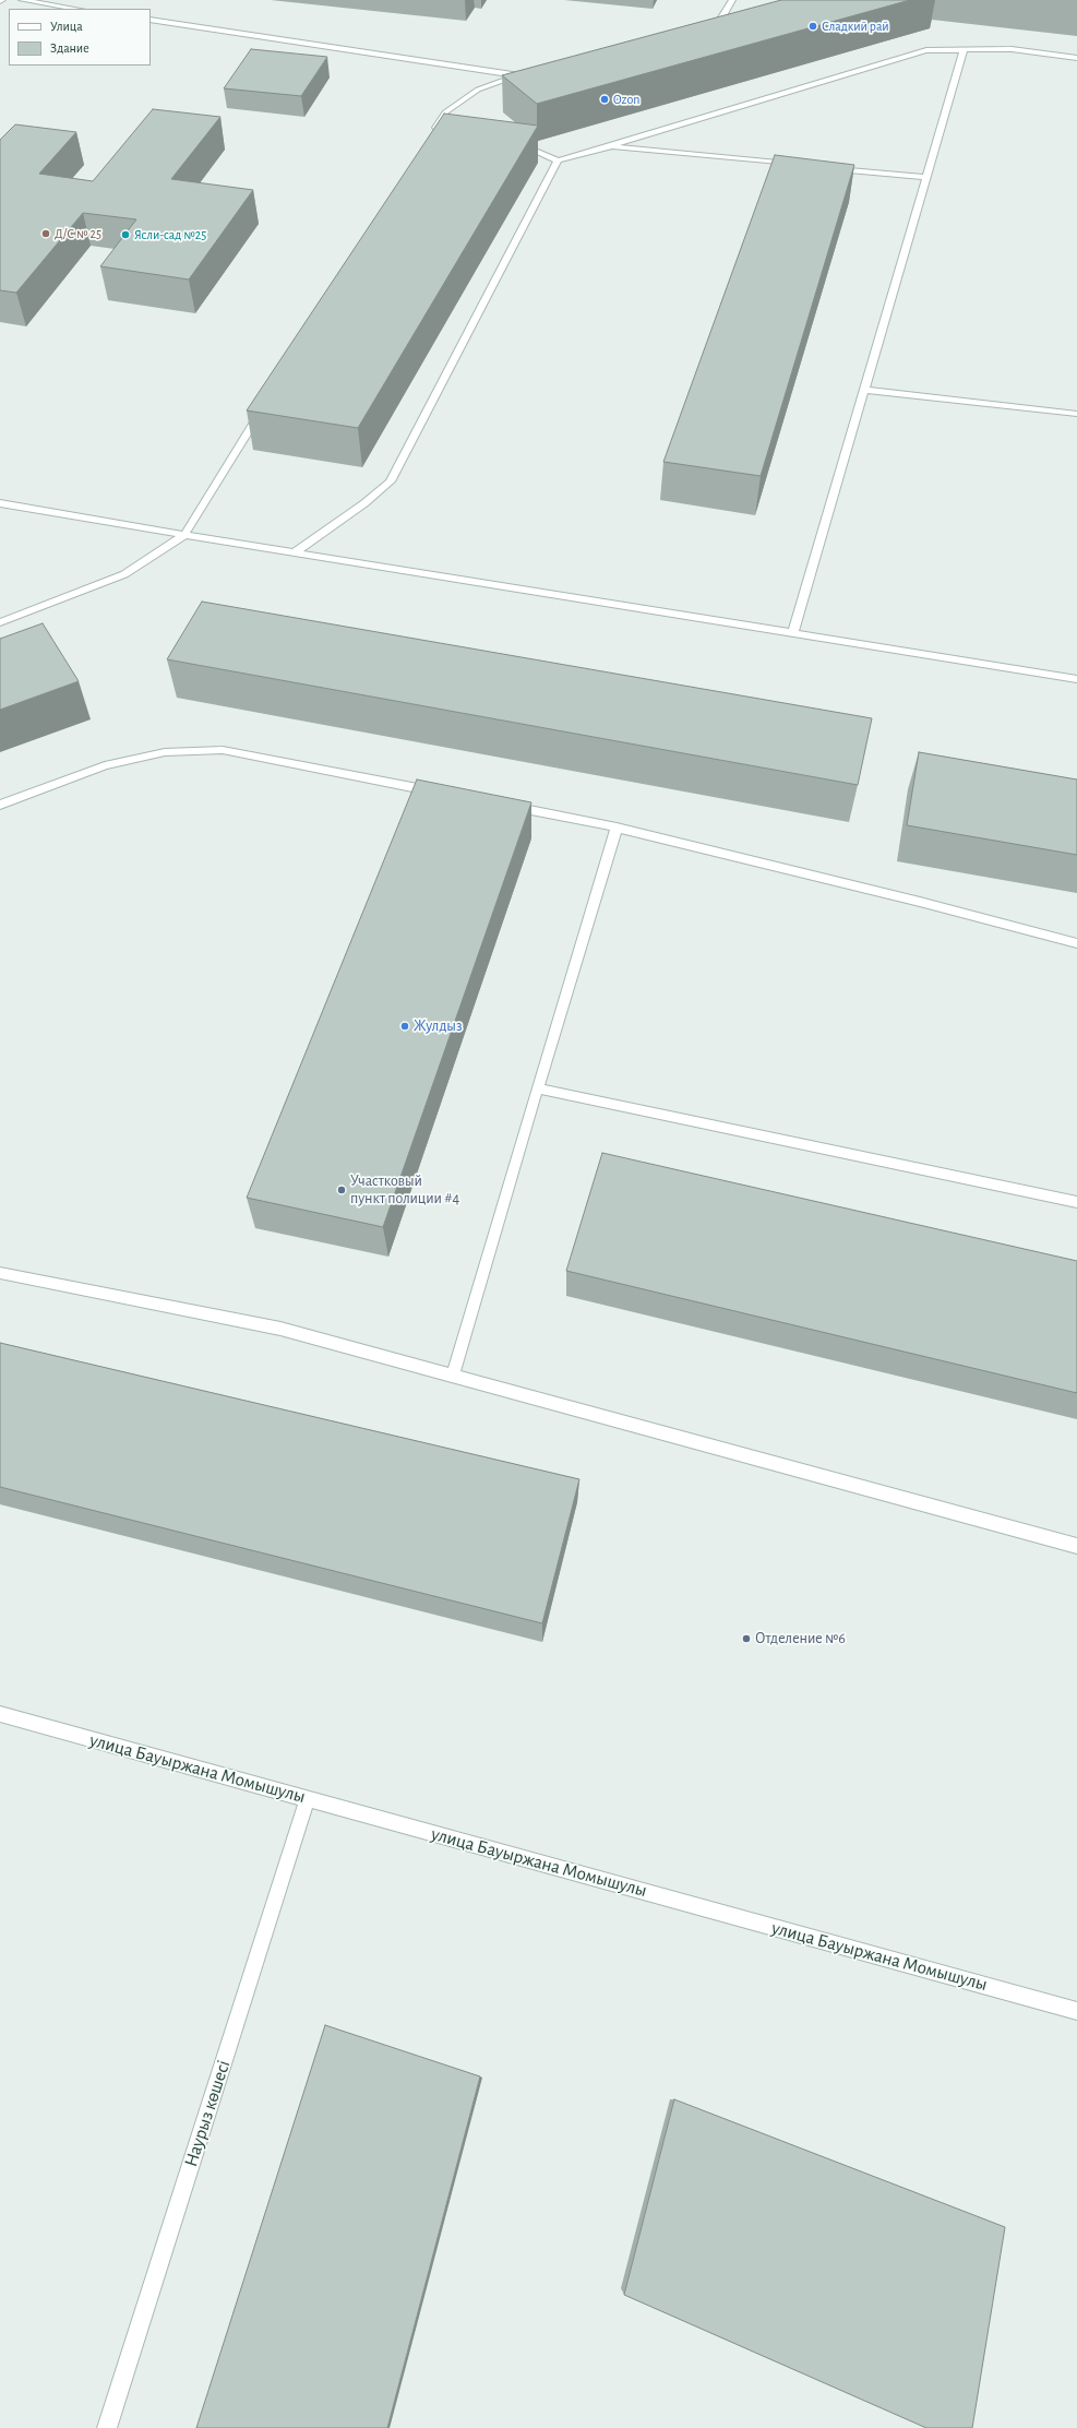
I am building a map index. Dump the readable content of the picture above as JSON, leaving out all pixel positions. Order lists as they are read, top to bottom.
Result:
{
  "streets": {
    "street": ["улица Бауыржана Момышулы", "Наурыз көшесі"]
  },
  "crossings": [
    ["улица Бауыржана Момышулы", "Наурыз көшесі"]
  ],
  "places": [
    "Сладкий рай",
    "Ozon",
    "Д/С № 25",
    "Ясли-сад №25",
    "Жулдыз",
    "Участковый пункт полиции #4",
    "Отделение №6"
  ],
  "legend": ["Улица", "Здание"]
}
